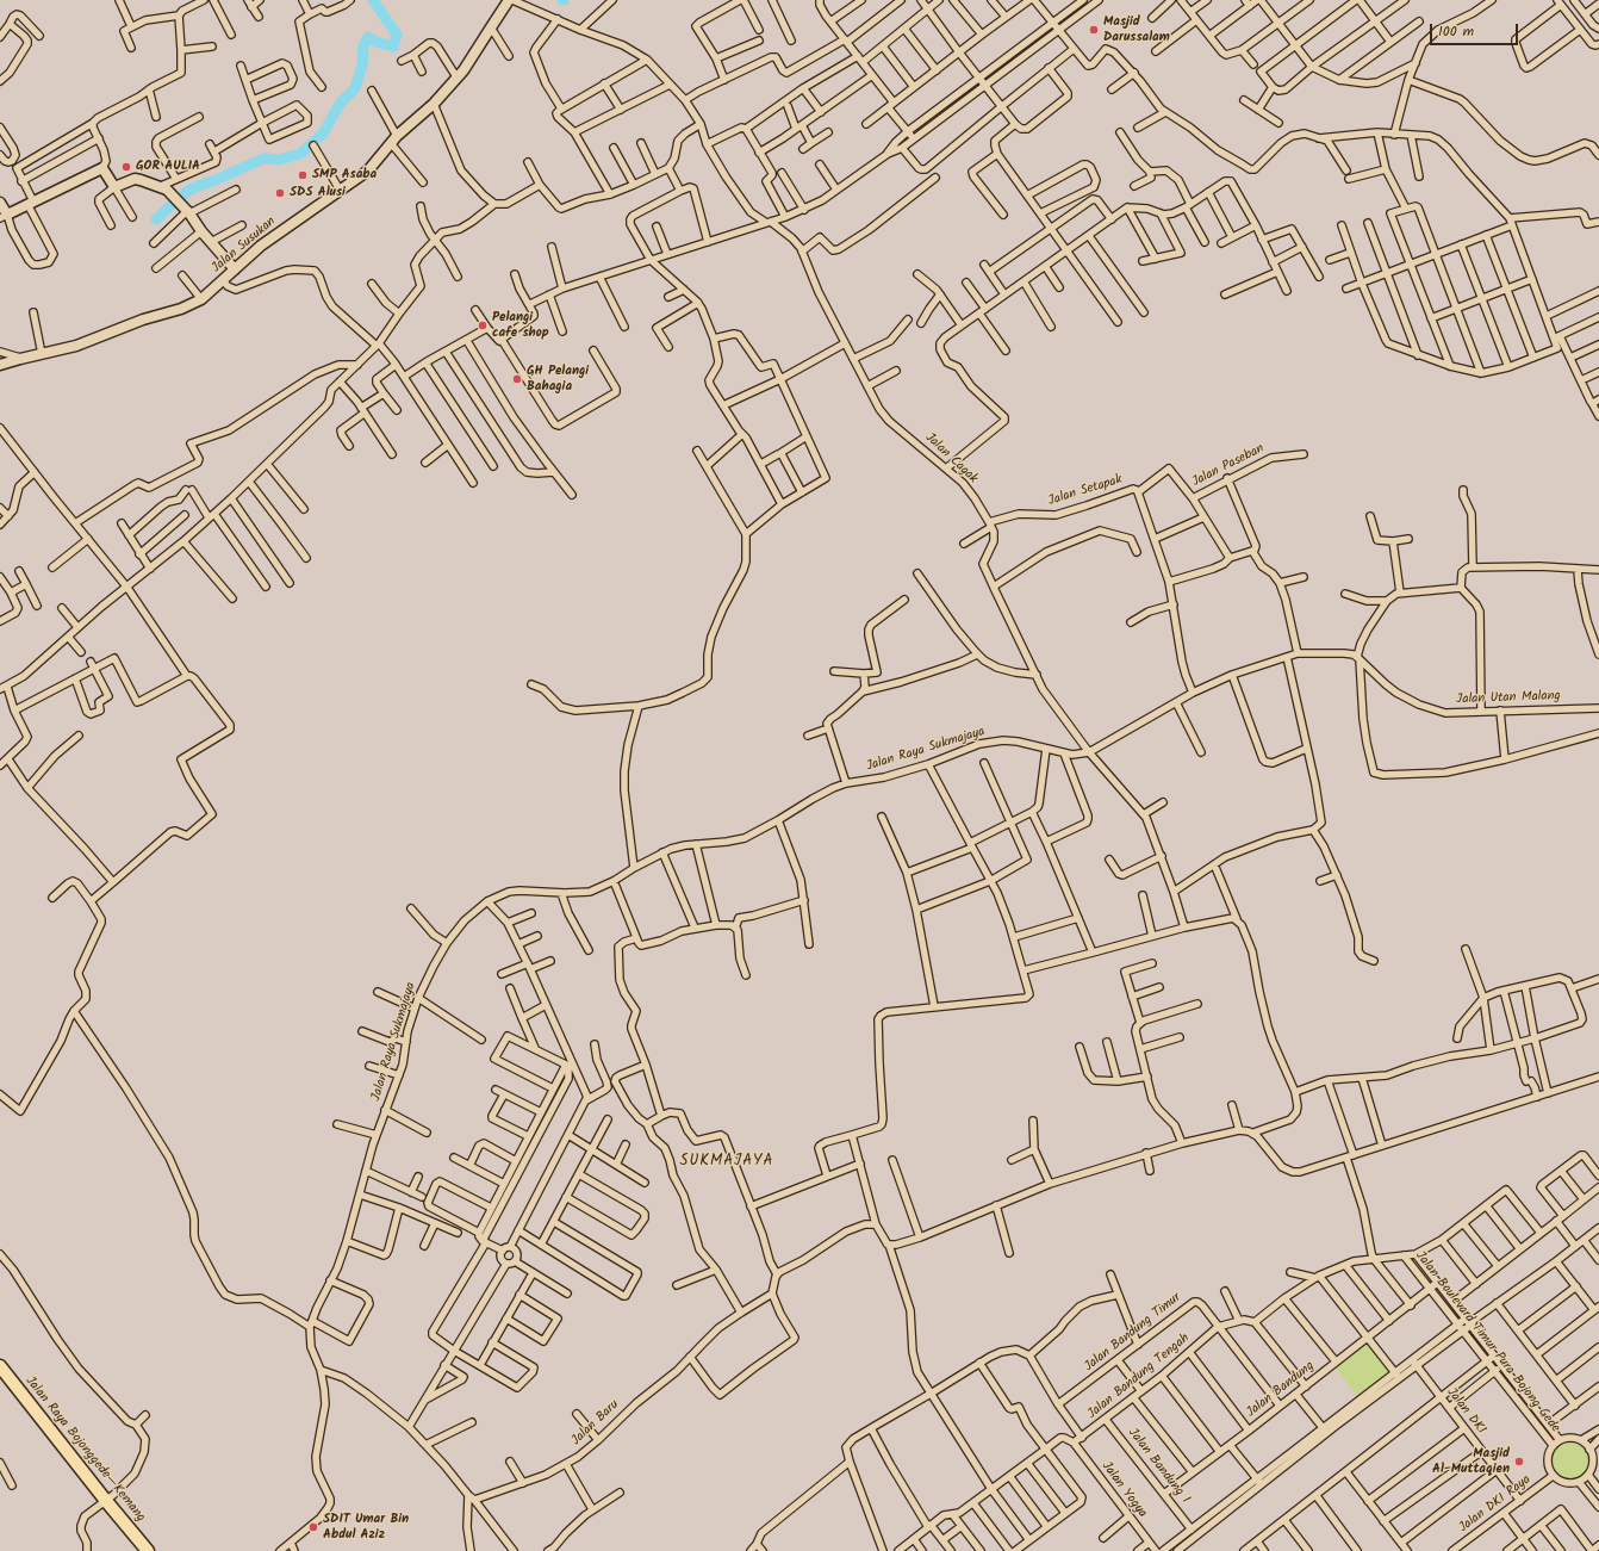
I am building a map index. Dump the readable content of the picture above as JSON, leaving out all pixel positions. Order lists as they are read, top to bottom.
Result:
{
  "streets": {
    "highway": ["Jalan Raya Bojonggede—Kemang"],
    "street": [
      "Jalan Susukan",
      "Jalan Cagak",
      "Jalan Paseban",
      "Jalan Setapak",
      "Jalan Utan Malang",
      "Jalan Raya Sukmajaya",
      "Jalan Bandung Timur",
      "Jalan Boulevard Timur Pura Bojong Gede",
      "Jalan Bandung Tengah",
      "Jalan Bandung",
      "Jalan DKI",
      "Jalan Baru",
      "Jalan Bandung I",
      "Jalan Yogya",
      "Jalan DKI Raya"
    ]
  },
  "crossings": [
    ["Jalan Susukan", "Jalan Cagak"],
    ["Jalan Cagak", "Jalan Setapak"],
    ["Jalan Paseban", "Jalan Setapak"],
    ["Jalan Bandung Timur", "Jalan Bandung Tengah"],
    ["Jalan Boulevard Timur Pura Bojong Gede", "Jalan Bandung"],
    ["Jalan Boulevard Timur Pura Bojong Gede", "Jalan DKI Raya"],
    ["Jalan Bandung Tengah", "Jalan Bandung I"],
    ["Jalan Bandung Tengah", "Jalan Yogya"],
    ["Jalan Bandung", "Jalan Bandung I"],
    ["Jalan DKI", "Jalan DKI Raya"]
  ],
  "districts": ["SUKMAJAYA"],
  "places": [
    "Masjid Darussalam",
    "GOR AULIA",
    "SMP Asaba",
    "SDS Alusi",
    "Pelangi cafe shop",
    "GH Pelangi Bahagia",
    "Masjid Al-Muttaqien",
    "SDIT Umar Bin Abdul Aziz"
  ],
  "scale_bar": "100 m"
}
